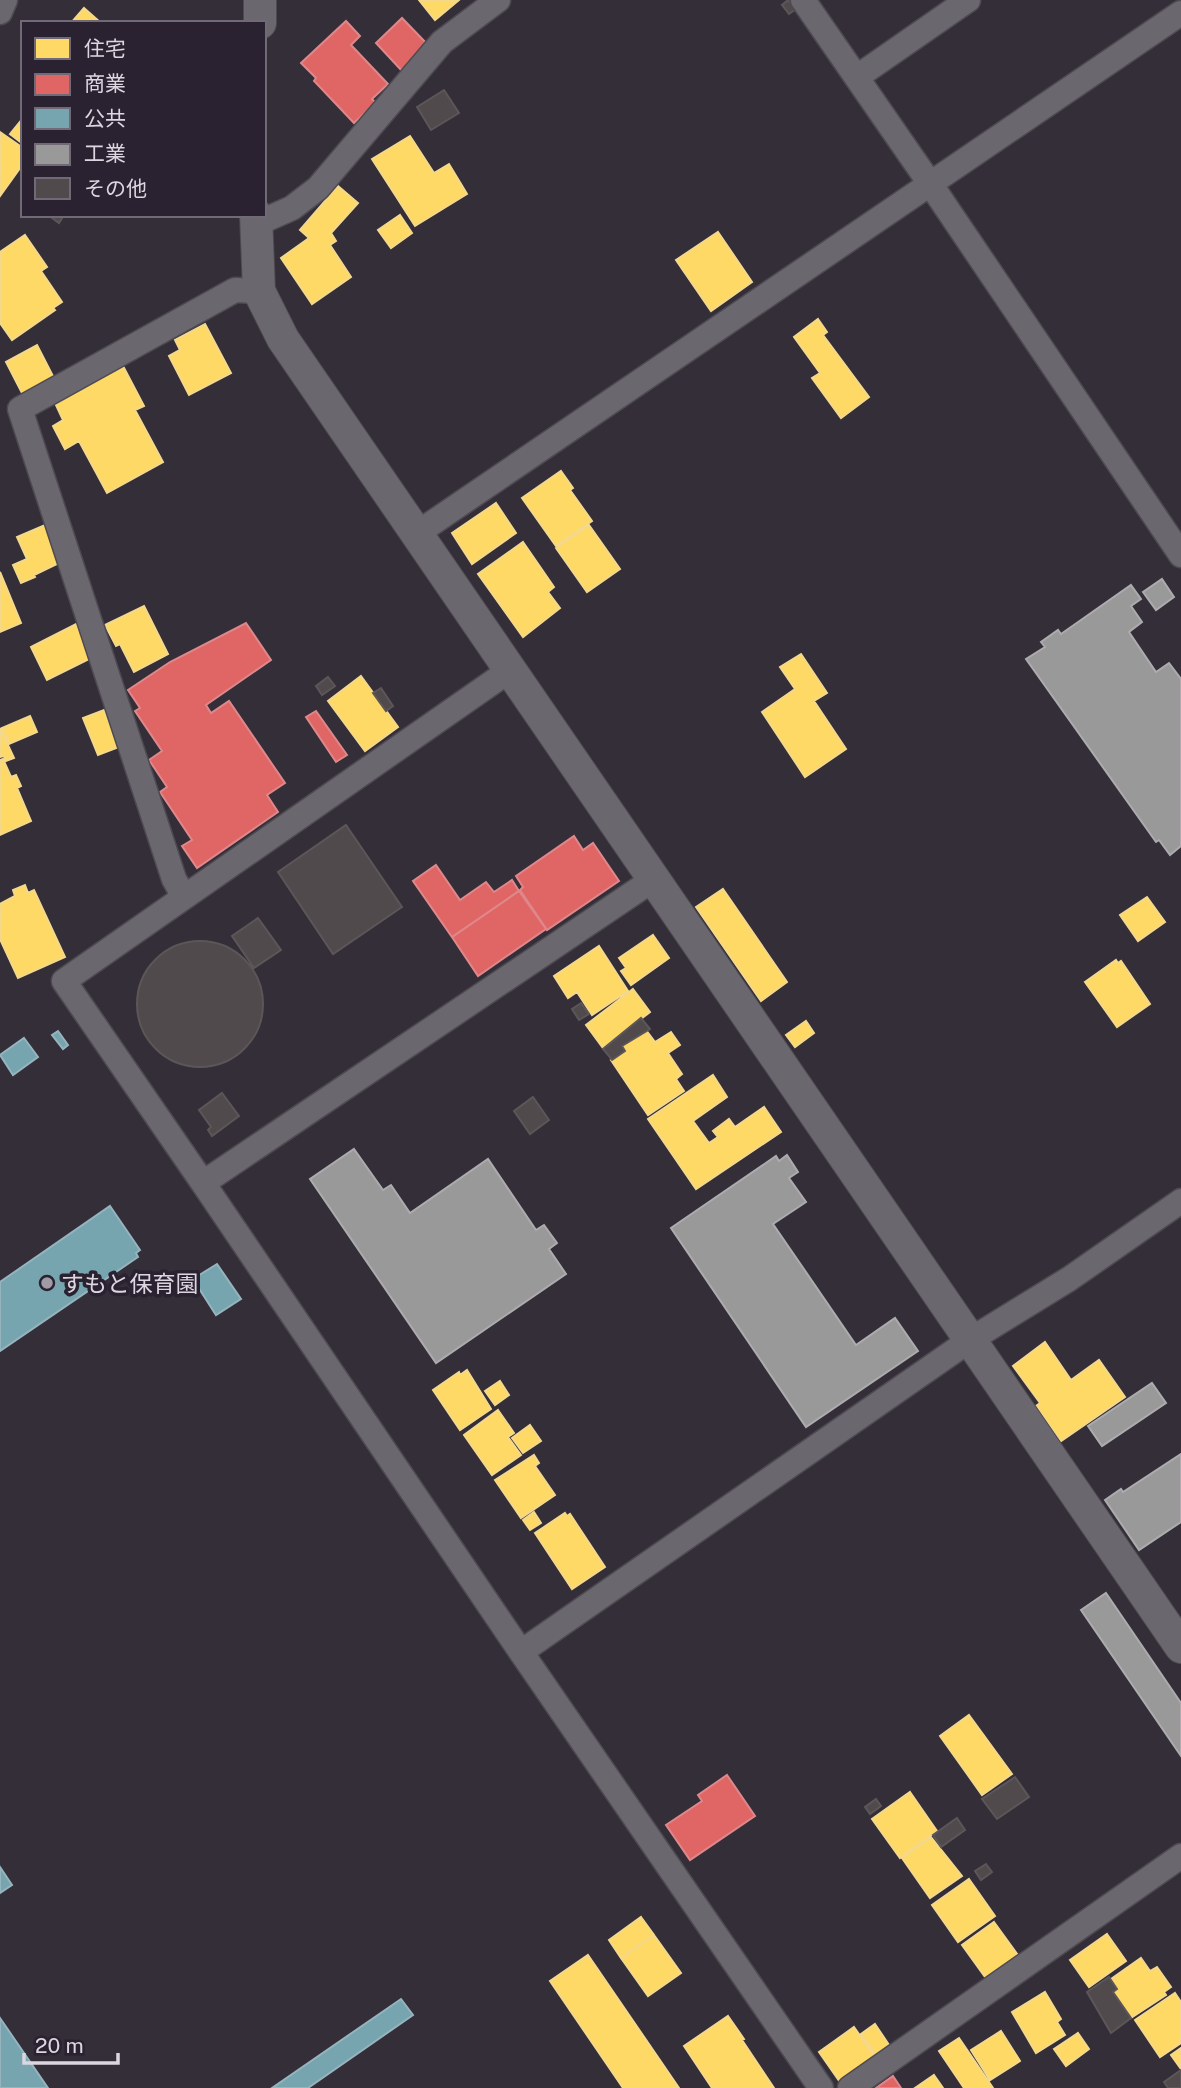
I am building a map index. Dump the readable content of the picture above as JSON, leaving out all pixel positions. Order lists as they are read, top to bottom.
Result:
{
  "places": ["すもと保育園"],
  "legend": [
    "住宅",
    "商業",
    "公共",
    "工業",
    "その他"
  ],
  "scale_bar": "20 m"
}
